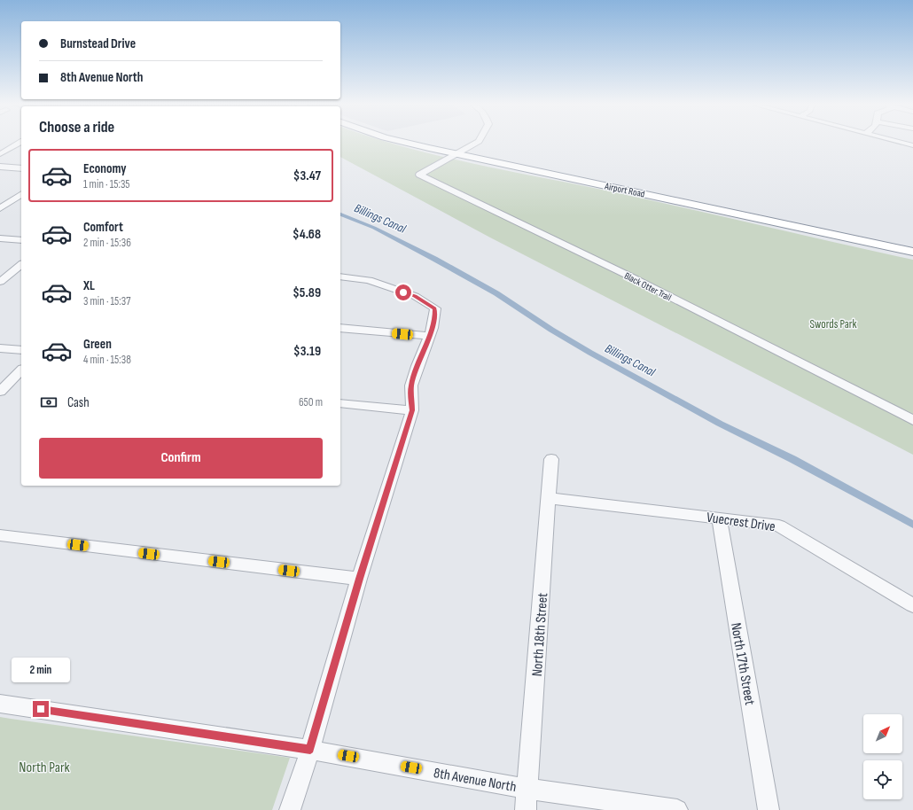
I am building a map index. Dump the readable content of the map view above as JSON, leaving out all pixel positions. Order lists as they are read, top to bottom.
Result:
{
  "streets": {
    "highway": ["Airport Road"],
    "street": [
      "Black Otter Trail",
      "Vuecrest Drive",
      "North 18th Street",
      "North 17th Street",
      "8th Avenue North"
    ]
  },
  "crossings": [
    ["Airport Road", "Black Otter Trail"],
    ["Vuecrest Drive", "North 18th Street"],
    ["Vuecrest Drive", "North 17th Street"],
    ["North 18th Street", "8th Avenue North"]
  ],
  "water": ["Billings Canal"],
  "parks": ["Swords Park", "North Park"],
  "north": "top right",
  "page": {
    "banner": ["Burnstead Drive", "8th Avenue North"],
    "heading": "Choose a ride",
    "list": [
      {
        "name": "Economy",
        "note": "1 min · 15:35",
        "value": "$3.47"
      },
      {
        "name": "Comfort",
        "note": "2 min · 15:36",
        "value": "$4.68"
      },
      {
        "name": "XL",
        "note": "3 min · 15:37",
        "value": "$5.89"
      },
      {
        "name": "Green",
        "note": "4 min · 15:38",
        "value": "$3.19"
      }
    ],
    "pay": ["Cash", "650 m"],
    "buttons": "Confirm",
    "bubble": "2 min"
  }
}
